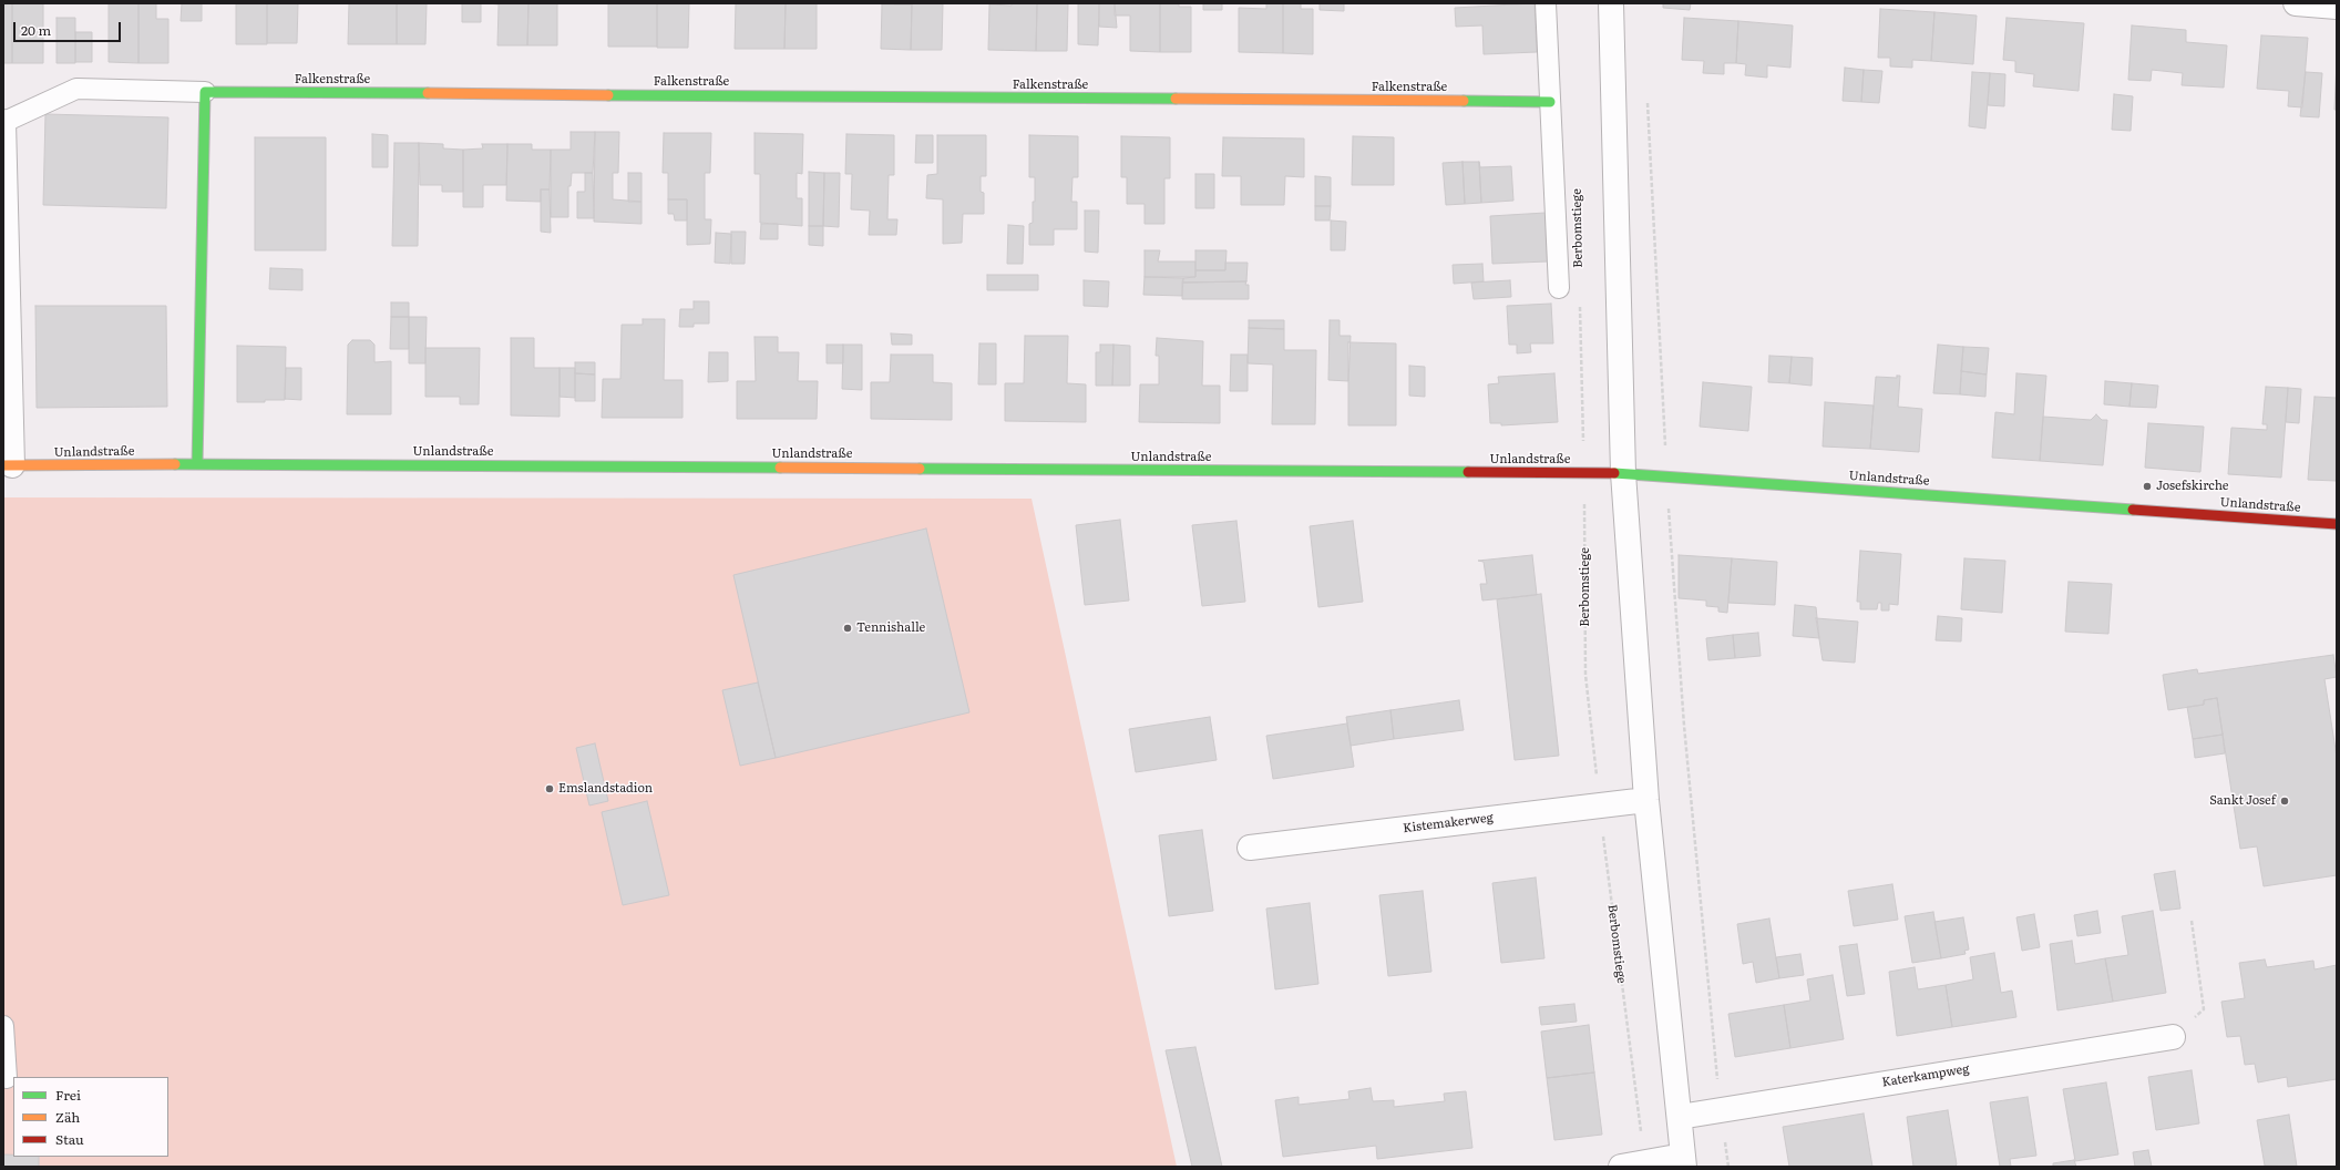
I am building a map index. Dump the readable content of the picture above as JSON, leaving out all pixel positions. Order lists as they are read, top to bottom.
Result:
{
  "streets": {
    "street": [
      "Falkenstraße",
      "Unlandstraße",
      "Kistemakerweg",
      "Katerkampweg"
    ],
    "lane": ["Berbomstiege"]
  },
  "crossings": [
    ["Falkenstraße", "Berbomstiege"],
    ["Berbomstiege", "Unlandstraße"],
    ["Berbomstiege", "Kistemakerweg"]
  ],
  "places": [
    "Josefskirche",
    "Tennishalle",
    "Emslandstadion",
    "Sankt Josef"
  ],
  "legend": ["Frei", "Zäh", "Stau"],
  "scale_bar": "20 m"
}
